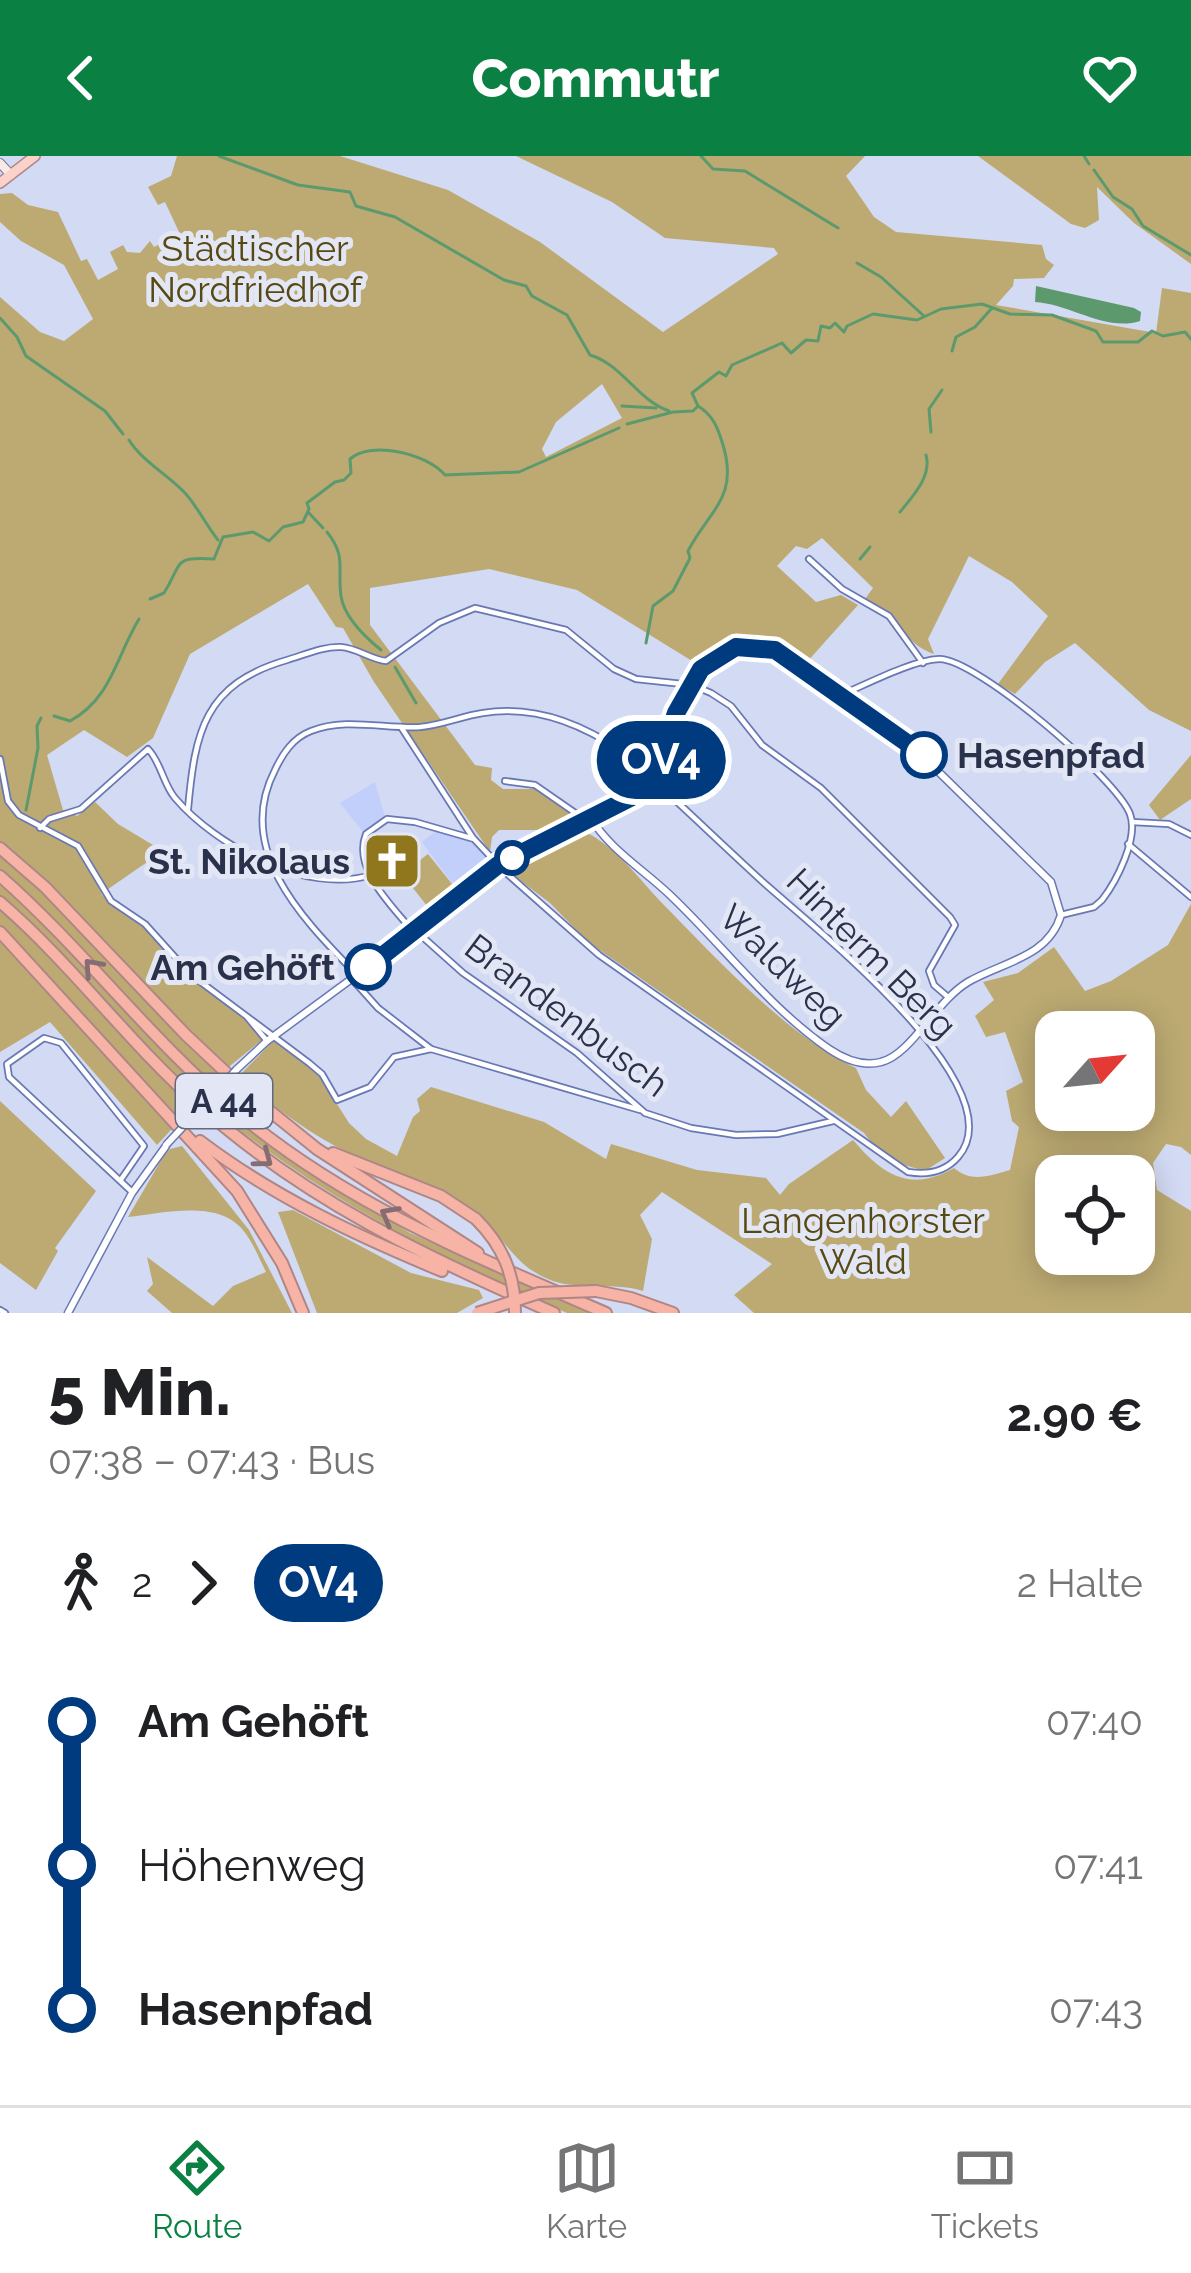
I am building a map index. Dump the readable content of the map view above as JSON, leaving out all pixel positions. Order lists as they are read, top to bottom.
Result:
{
  "streets": {
    "highway": ["A 44"],
    "street": ["Hinterm Berg", "Waldweg", "Brandenbusch"]
  },
  "crossings": [
    ["Hinterm Berg", "Waldweg"],
    ["Hinterm Berg", "Brandenbusch"]
  ],
  "parks": ["Städtischer Nordfriedhof", "Langenhorster Wald"],
  "places": {
    "other": ["Hasenpfad", "Am Gehöft"],
    "church": ["St. Nikolaus"]
  },
  "lines": ["bus line OV4"],
  "north": "top right",
  "page": {
    "header": "Commutr",
    "on_map": "OV4",
    "heading": ["5 Min.", "07:38 – 07:43 · Bus", "2.90 €"],
    "legs": ["2", "OV4", "2 Halte"],
    "list": [
      {
        "name": "Am Gehöft",
        "value": "07:40"
      },
      {
        "name": "Höhenweg",
        "value": "07:41"
      },
      {
        "name": "Hasenpfad",
        "value": "07:43"
      }
    ],
    "tabs": ["Route", "Karte", "Tickets"]
  }
}
